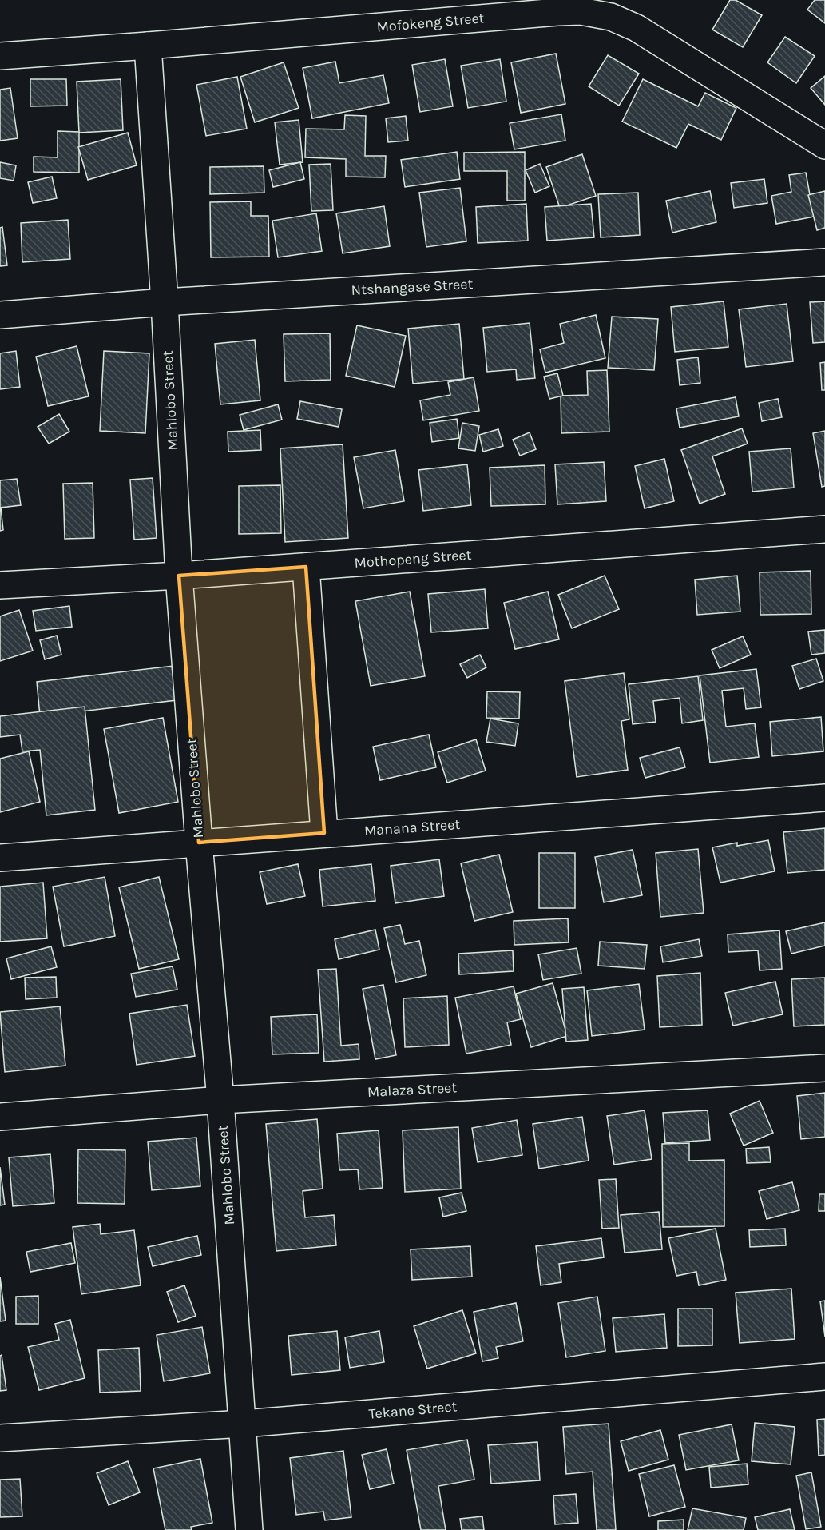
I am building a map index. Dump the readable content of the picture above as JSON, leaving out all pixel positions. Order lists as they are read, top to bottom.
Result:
{
  "streets": {
    "street": [
      "Mofokeng Street",
      "Ntshangase Street",
      "Mahlobo Street",
      "Mothopeng Street",
      "Manana Street",
      "Malaza Street",
      "Tekane Street"
    ]
  },
  "crossings": [
    ["Mofokeng Street", "Mahlobo Street"],
    ["Ntshangase Street", "Mahlobo Street"],
    ["Mahlobo Street", "Mothopeng Street"],
    ["Mahlobo Street", "Manana Street"],
    ["Mahlobo Street", "Malaza Street"],
    ["Mahlobo Street", "Tekane Street"]
  ]
}
